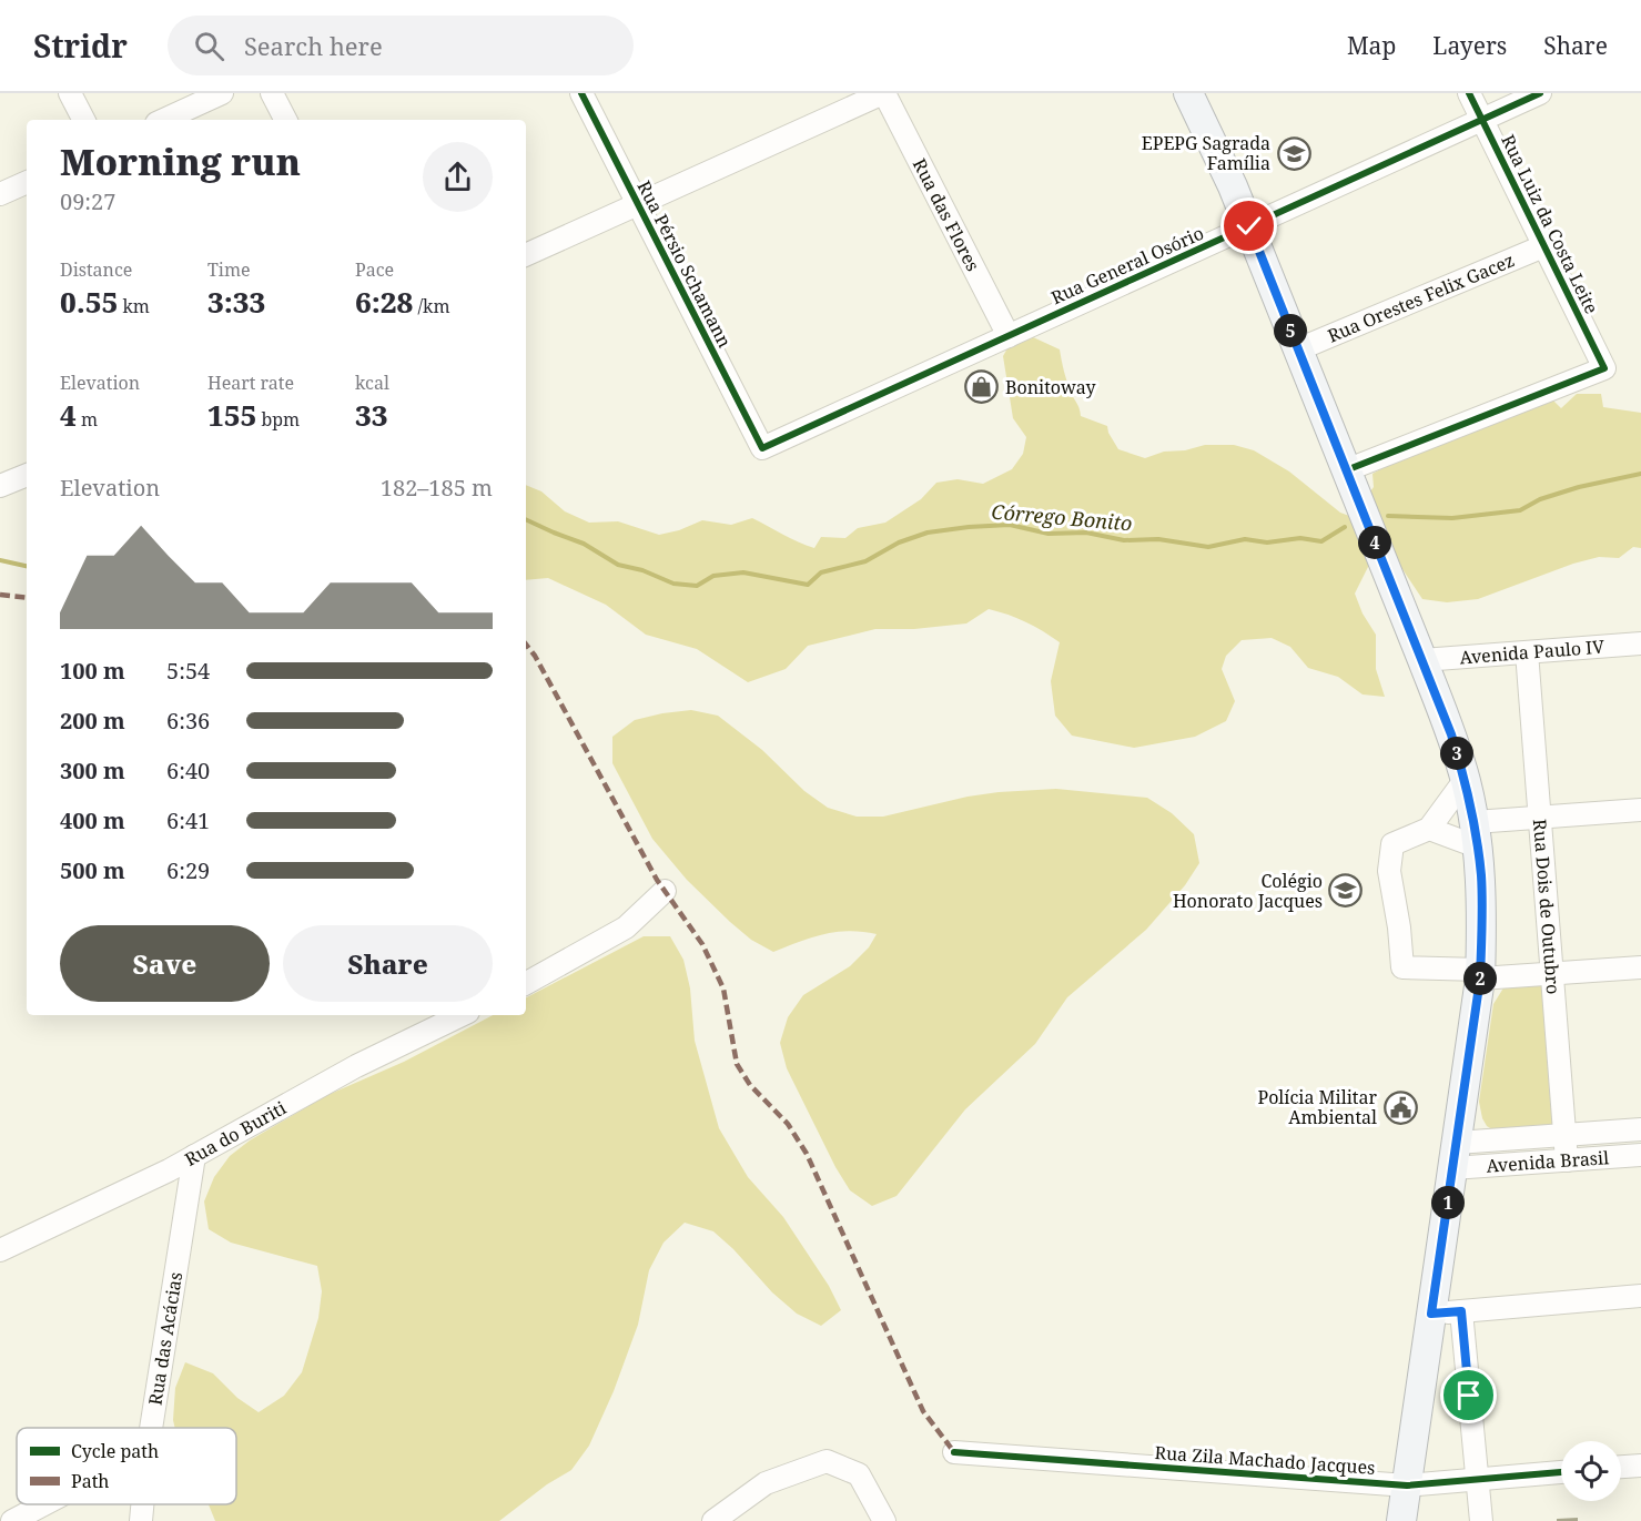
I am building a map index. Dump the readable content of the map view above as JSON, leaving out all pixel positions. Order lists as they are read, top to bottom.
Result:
{
  "streets": {
    "street": [
      "Rua das Flores",
      "Rua Luiz da Costa Leite",
      "Rua Pérsio Schamann",
      "Rua General Osório",
      "Rua Orestes Felix Gacez",
      "Avenida Paulo IV",
      "Rua Dois de Outubro",
      "Rua do Buriti",
      "Avenida Brasil",
      "Rua das Acácias",
      "Rua Zila Machado Jacques"
    ]
  },
  "crossings": [
    ["Rua das Flores", "Rua General Osório"],
    ["Rua Luiz da Costa Leite", "Rua General Osório"],
    ["Rua Luiz da Costa Leite", "Rua Orestes Felix Gacez"],
    ["Rua Pérsio Schamann", "Rua General Osório"],
    ["Avenida Paulo IV", "Rua Dois de Outubro"],
    ["Rua Dois de Outubro", "Avenida Brasil"],
    ["Rua do Buriti", "Rua das Acácias"]
  ],
  "water": ["Córrego Bonito"],
  "places": {
    "school or university": ["EPEPG Sagrada Família", "Colégio Honorato Jacques"],
    "shop": ["Bonitoway"],
    "public building": ["Polícia Militar Ambiental"]
  },
  "legend": ["Cycle path", "Path"],
  "page": {
    "header": "Stridr",
    "search": "Search here",
    "nav": ["Map", "Layers", "Share"],
    "heading": ["Morning run", "09:27"],
    "stats": [
      ["Distance", "0.55 km"],
      ["Time", "3:33"],
      ["Pace", "6:28 /km"],
      ["Elevation", "4 m"],
      ["Heart rate", "155 bpm"],
      ["kcal", "33"]
    ],
    "pins": [
      "5",
      "4",
      "3",
      "2",
      "1"
    ],
    "chart": ["Elevation", "182–185 m"],
    "list": [
      {
        "name": "100 m",
        "note": "5:54"
      },
      {
        "name": "200 m",
        "note": "6:36"
      },
      {
        "name": "300 m",
        "note": "6:40"
      },
      {
        "name": "400 m",
        "note": "6:41"
      },
      {
        "name": "500 m",
        "note": "6:29"
      }
    ],
    "buttons": ["Save", "Share"]
  }
}
